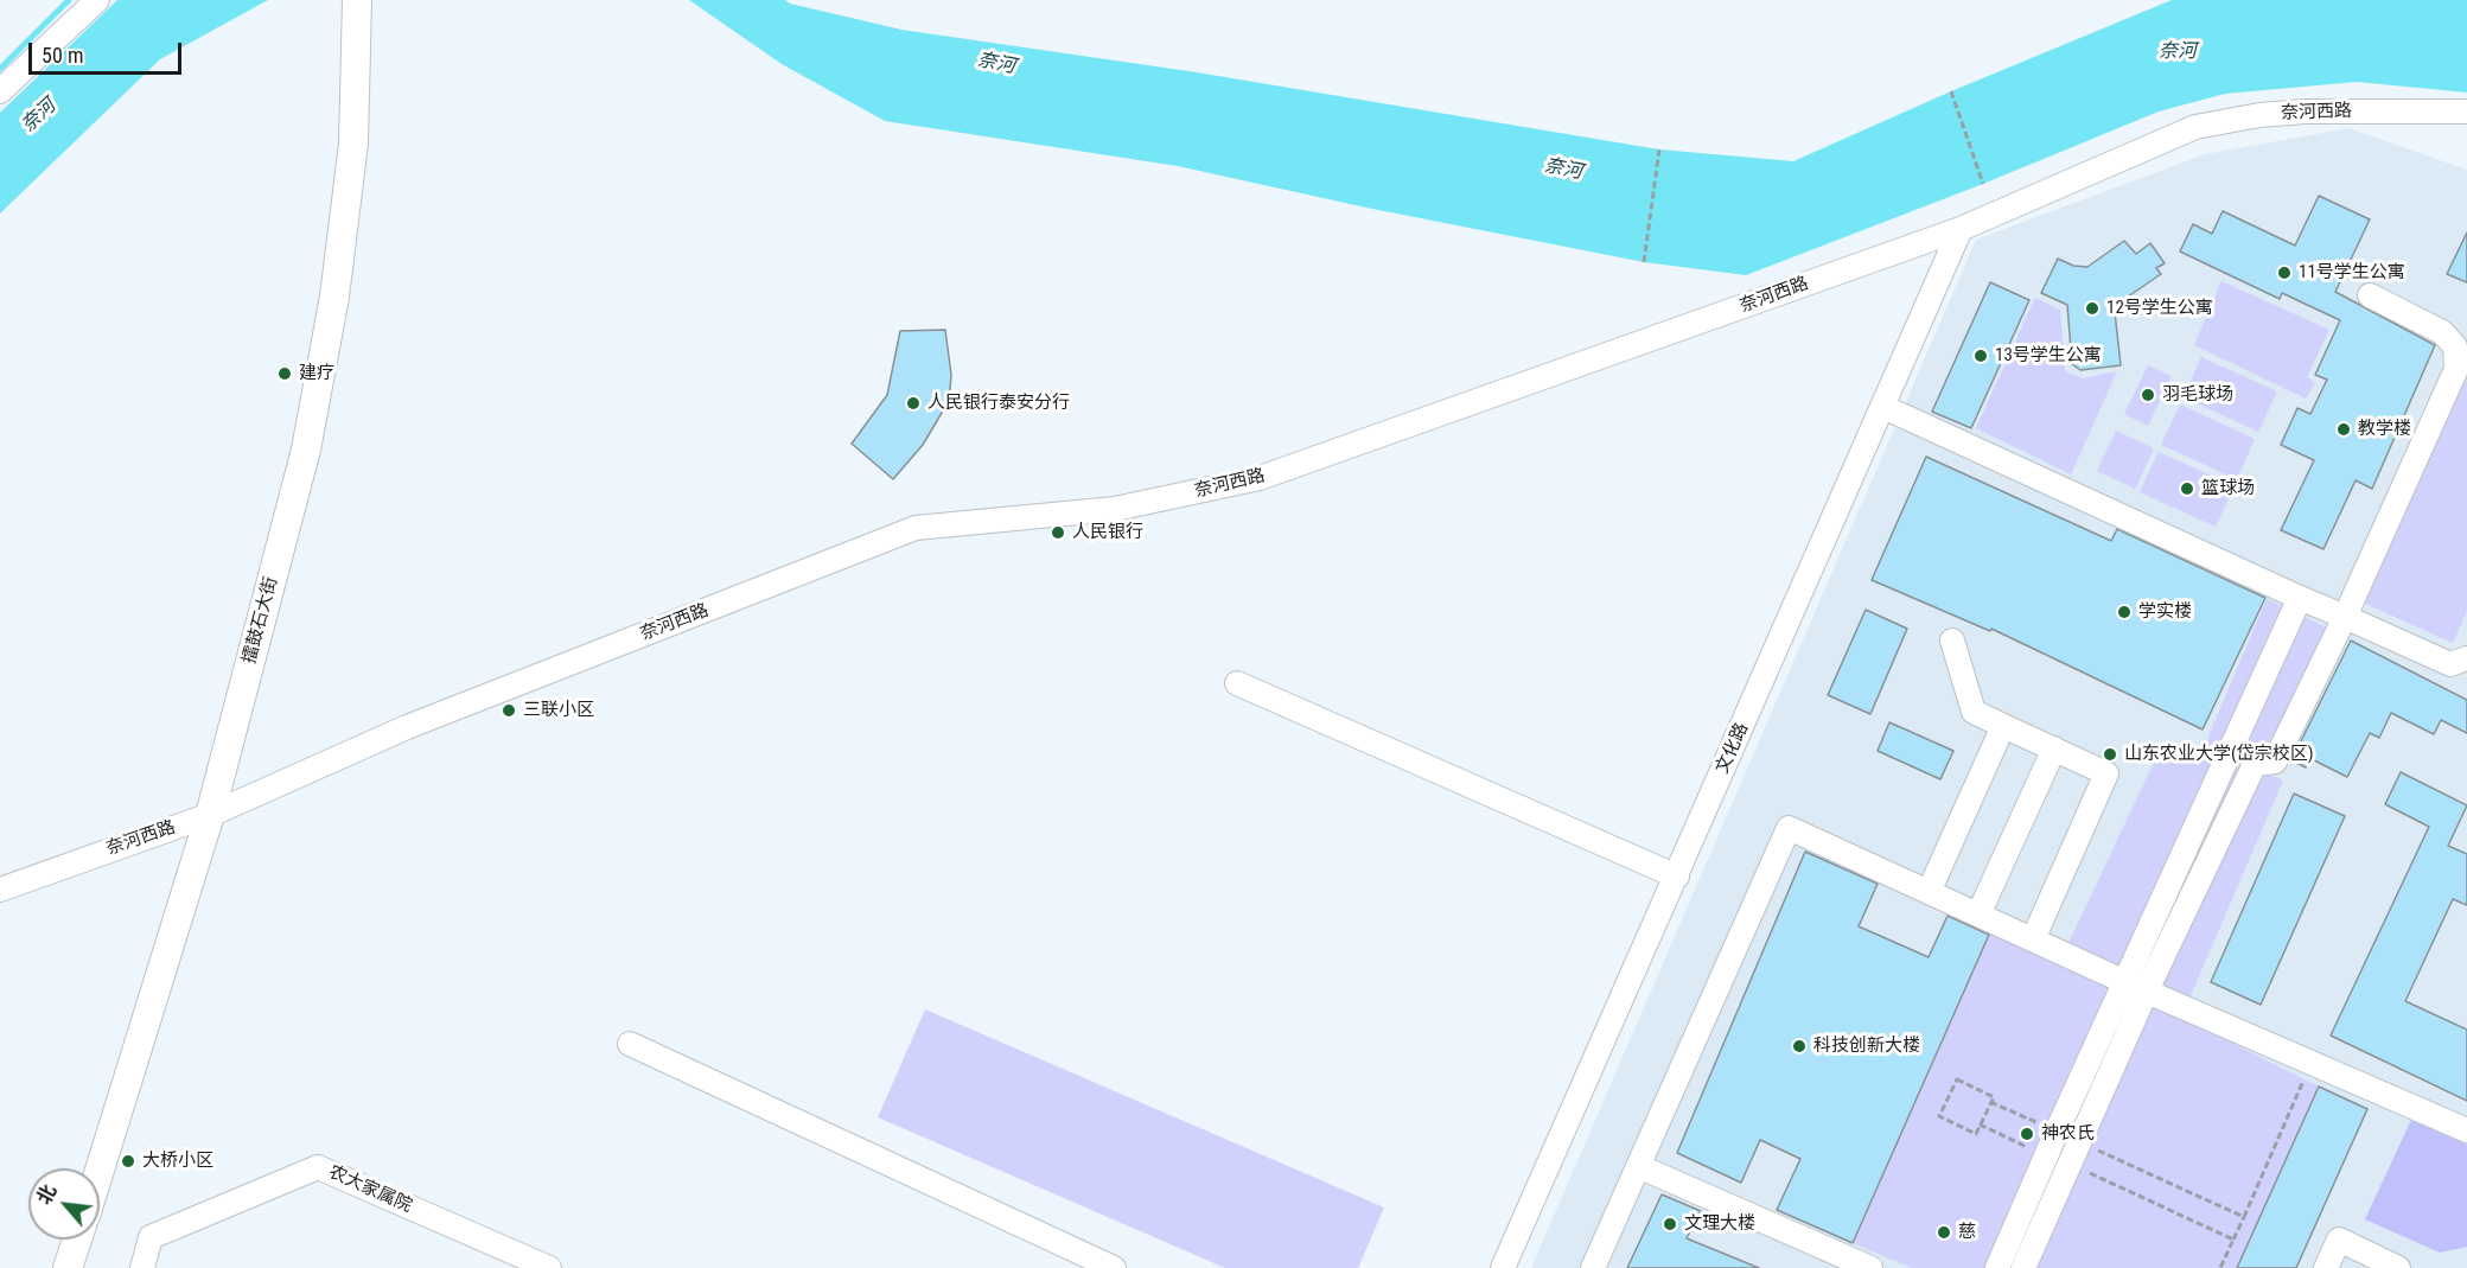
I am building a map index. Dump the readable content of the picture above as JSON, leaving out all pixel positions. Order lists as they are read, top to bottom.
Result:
{
  "streets": {
    "main road": ["擂鼓石大街"],
    "street": ["奈河西路", "文化路", "农大家属院"]
  },
  "crossings": [
    ["奈河西路", "擂鼓石大街"],
    ["奈河西路", "文化路"]
  ],
  "water": ["奈河"],
  "places": [
    "11号学生公寓",
    "12号学生公寓",
    "13号学生公寓",
    "建疗",
    "羽毛球场",
    "人民银行泰安分行",
    "教学楼",
    "篮球场",
    "人民银行",
    "学实楼",
    "三联小区",
    "山东农业大学(岱宗校区)",
    "科技创新大楼",
    "神农氏",
    "大桥小区",
    "文理大楼",
    "慈"
  ],
  "scale_bar": "50 m",
  "north": "top left"
}
